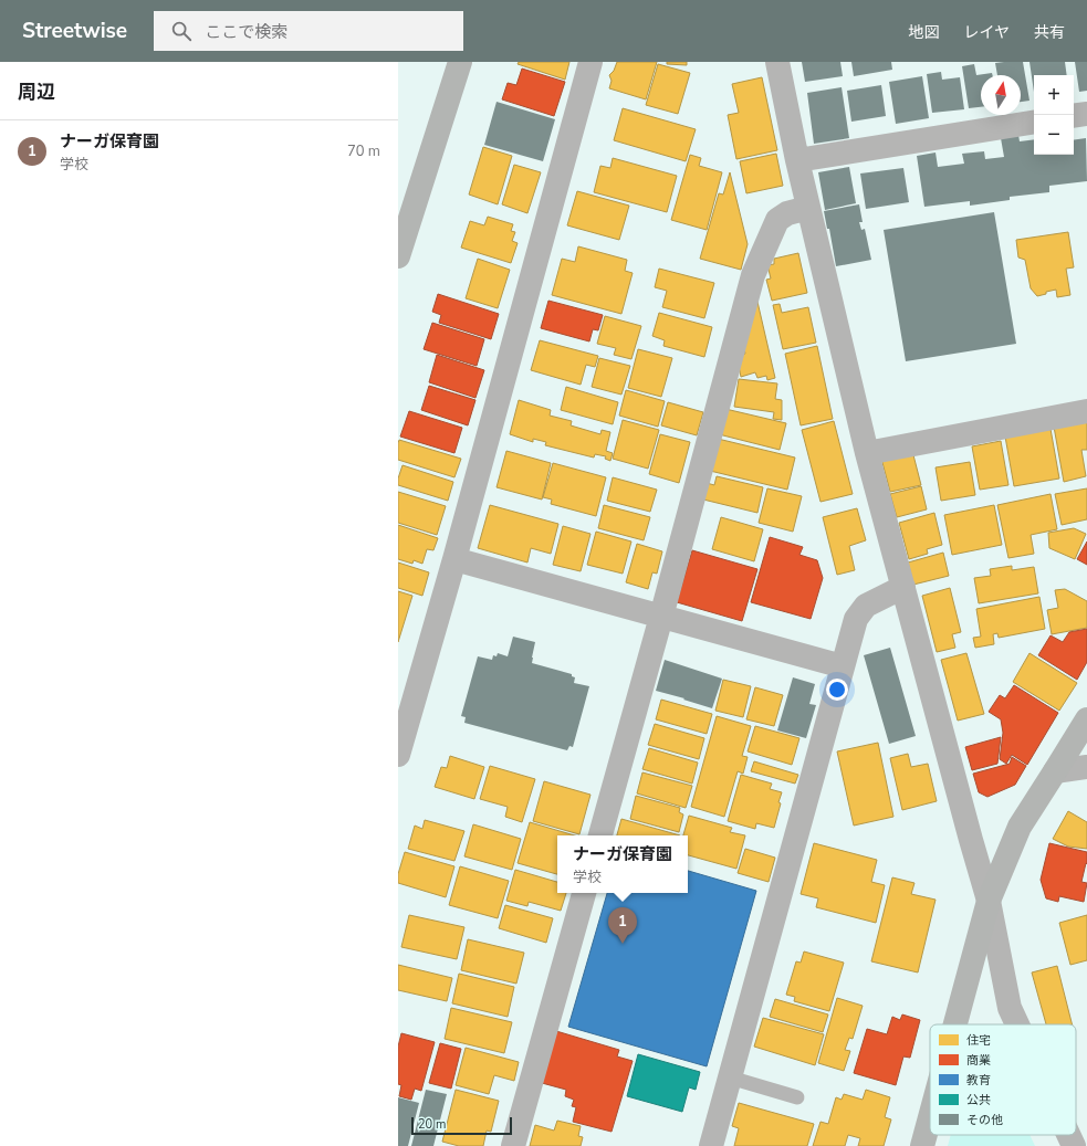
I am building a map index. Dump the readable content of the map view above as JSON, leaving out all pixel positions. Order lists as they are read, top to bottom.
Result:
{
  "legend": [
    "住宅",
    "商業",
    "教育",
    "公共",
    "その他"
  ],
  "scale_bar": "20 m",
  "north": "top",
  "page": {
    "header": "Streetwise",
    "search": "ここで検索",
    "nav": ["地図", "レイヤ", "共有"],
    "heading": "周辺",
    "map_buttons": ["+", "−"],
    "list": [
      {
        "mark": "1",
        "name": "ナーガ保育園",
        "note": "学校",
        "value": "70 m"
      }
    ],
    "popup": ["ナーガ保育園", "学校"],
    "pins": "1",
    "scale": "20 m"
  }
}
